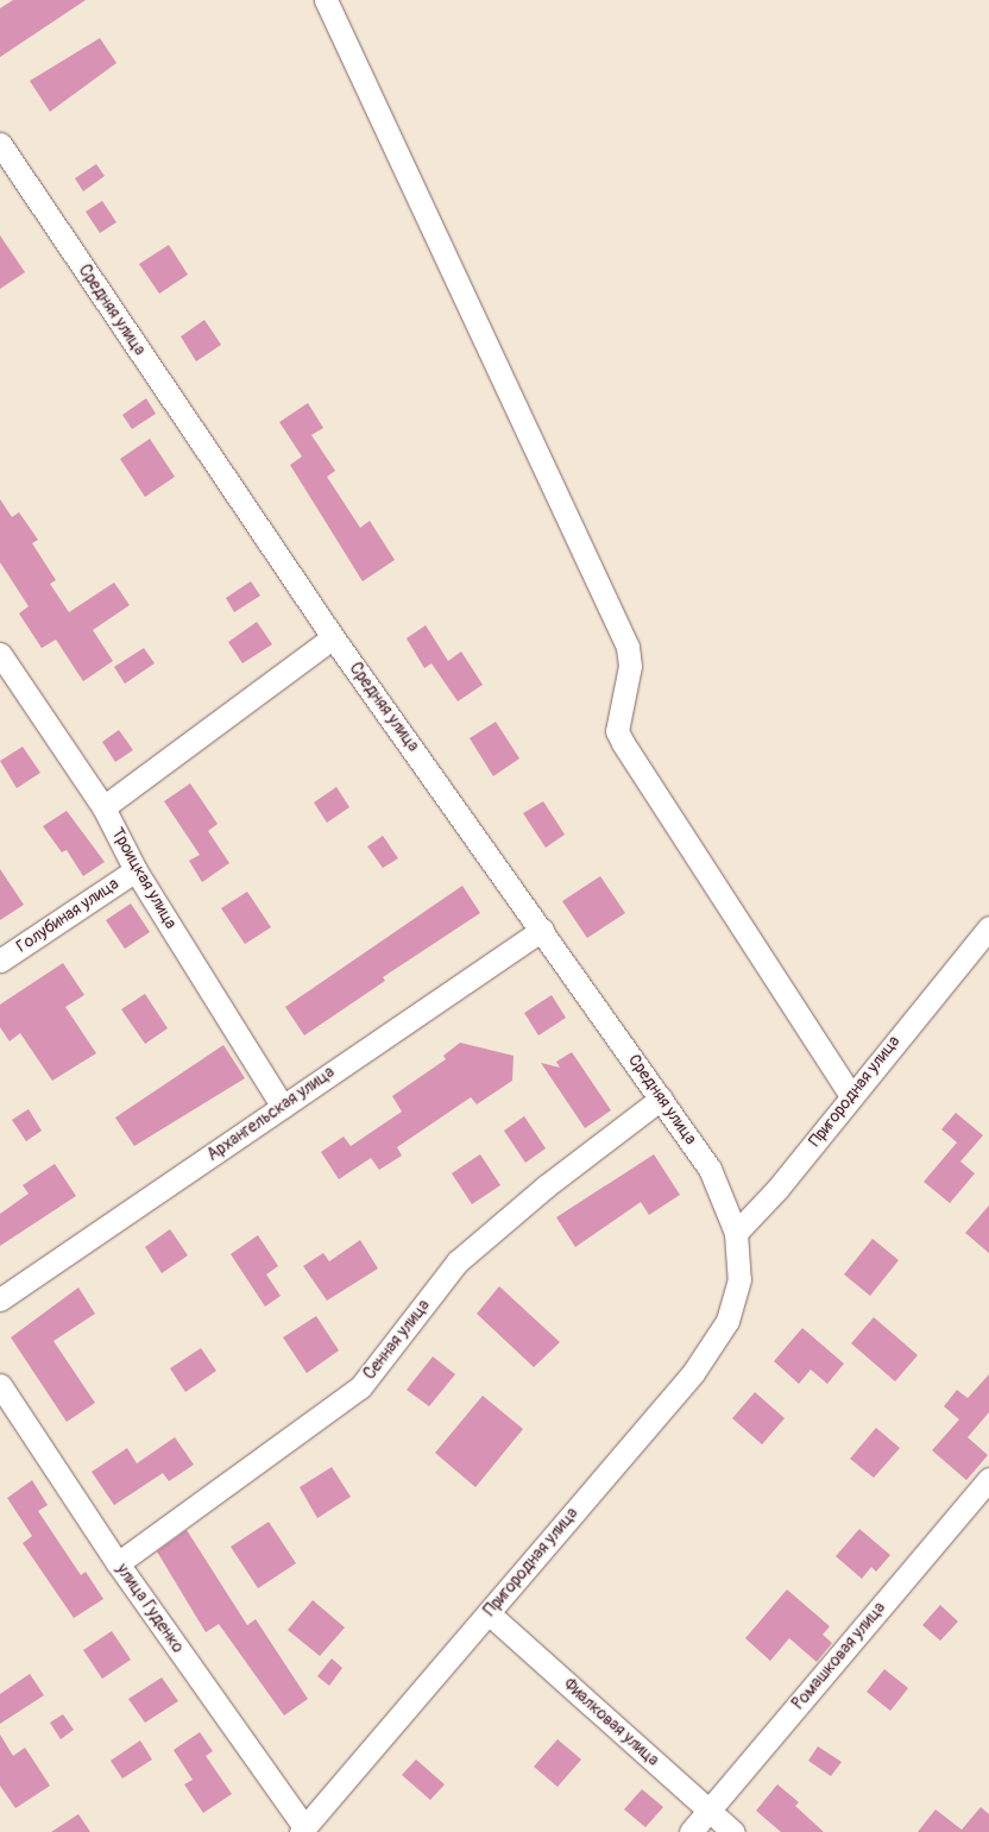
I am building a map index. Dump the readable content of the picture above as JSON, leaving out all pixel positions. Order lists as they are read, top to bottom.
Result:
{
  "streets": {
    "street": [
      "Средняя улица",
      "Троицкая улица",
      "Голубиная улица",
      "Пригородная улица",
      "Архангельская улица",
      "Сенная улица",
      "улица Гуденко",
      "Ромашковая улица",
      "Фиалковая улица"
    ]
  },
  "crossings": [
    ["Средняя улица", "Пригородная улица"],
    ["Средняя улица", "Архангельская улица"],
    ["Средняя улица", "Сенная улица"],
    ["Троицкая улица", "Голубиная улица"],
    ["Троицкая улица", "Архангельская улица"],
    ["Пригородная улица", "улица Гуденко"],
    ["Пригородная улица", "Фиалковая улица"],
    ["Сенная улица", "улица Гуденко"],
    ["Ромашковая улица", "Фиалковая улица"]
  ]
}
